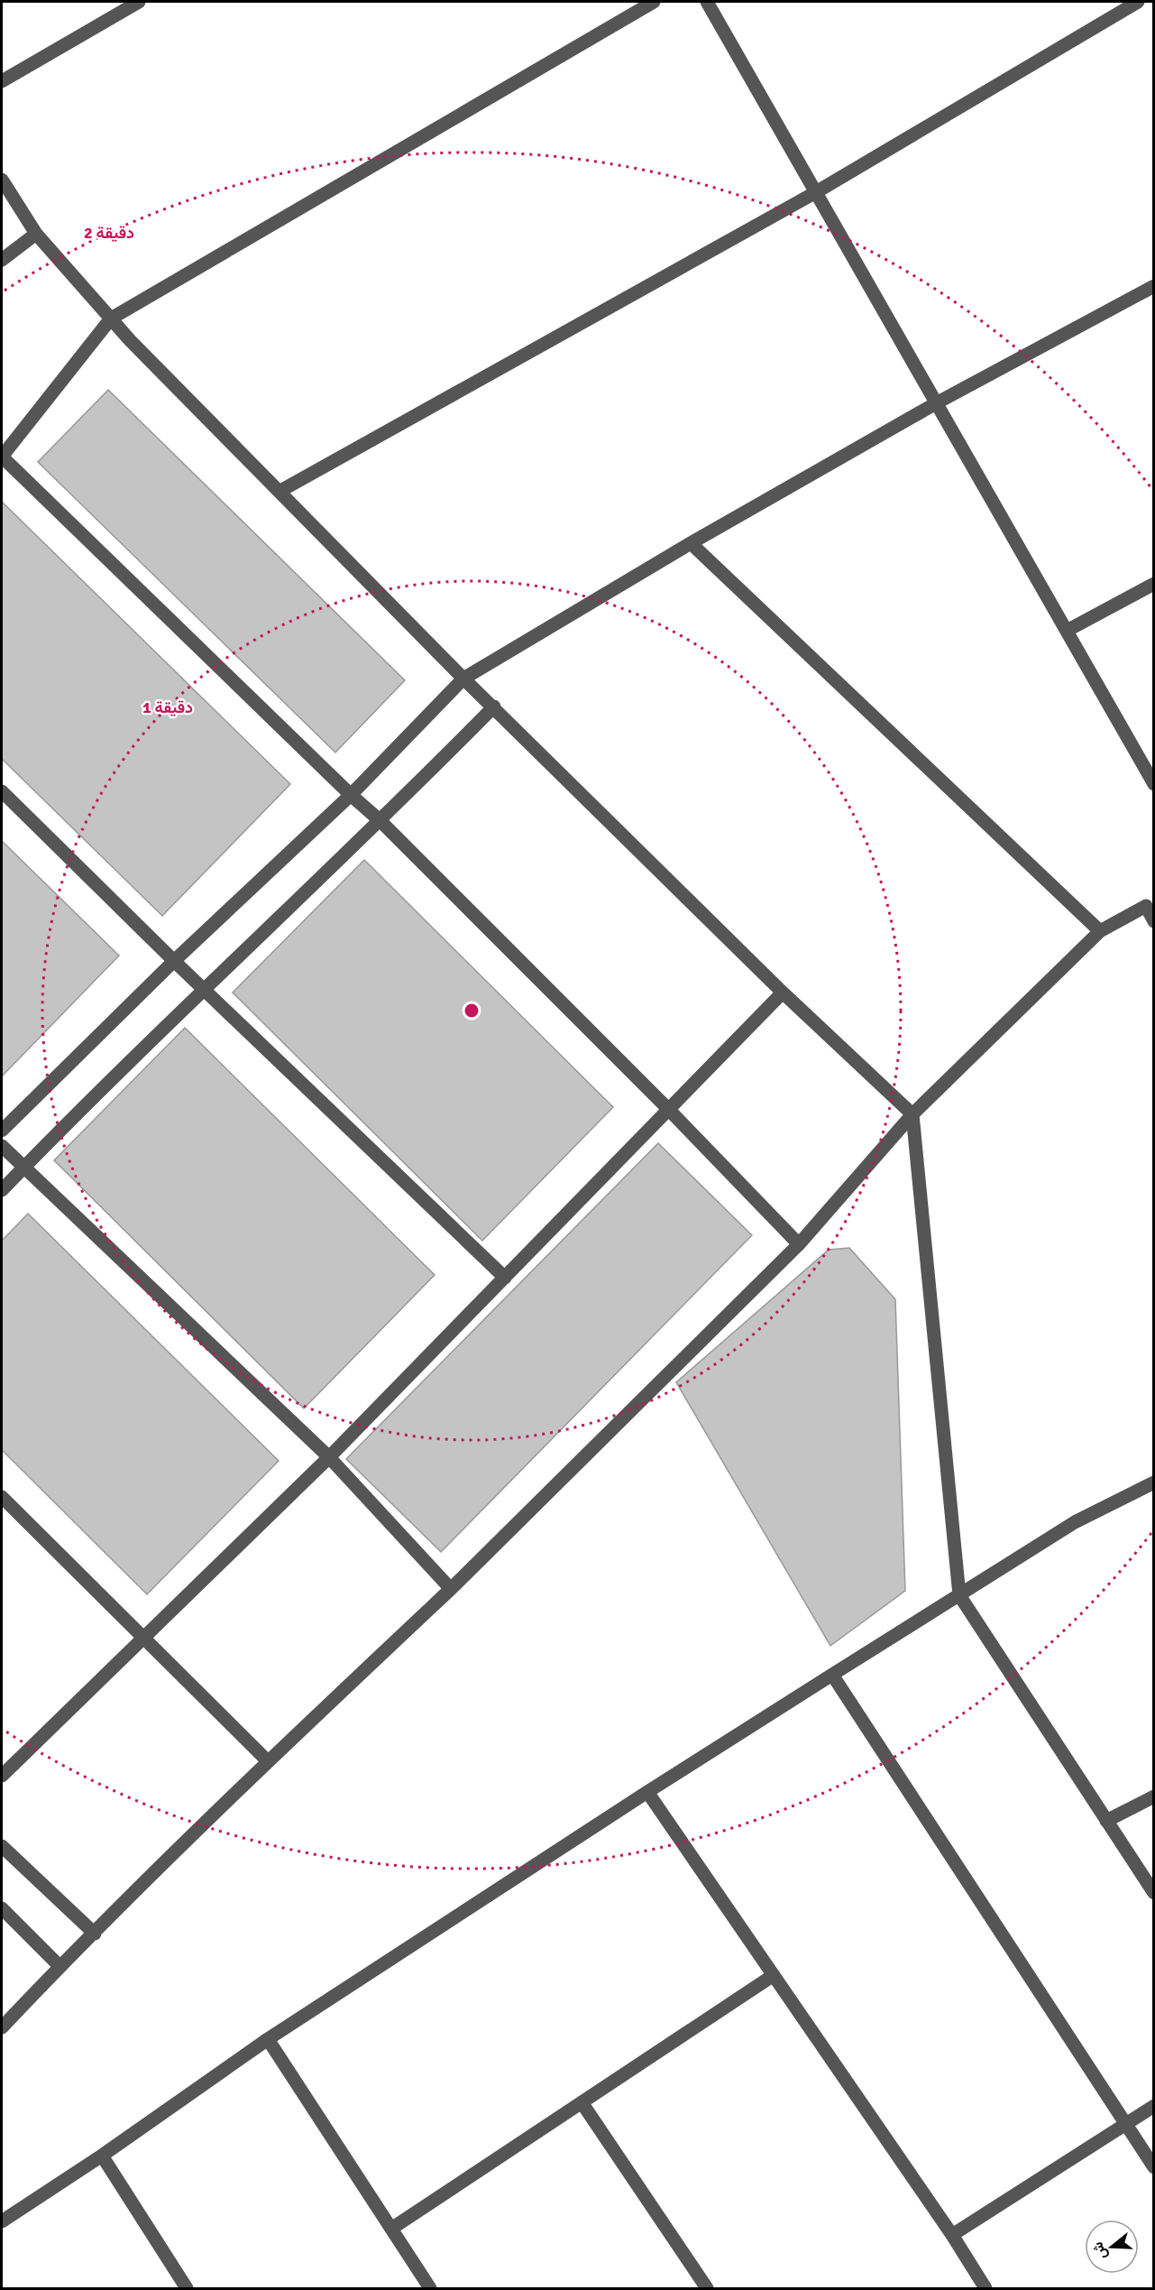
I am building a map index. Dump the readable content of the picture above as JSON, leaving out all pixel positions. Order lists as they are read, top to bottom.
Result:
{
  "north": "left",
  "rings": ["2 دقيقة", "1 دقيقة"]
}
